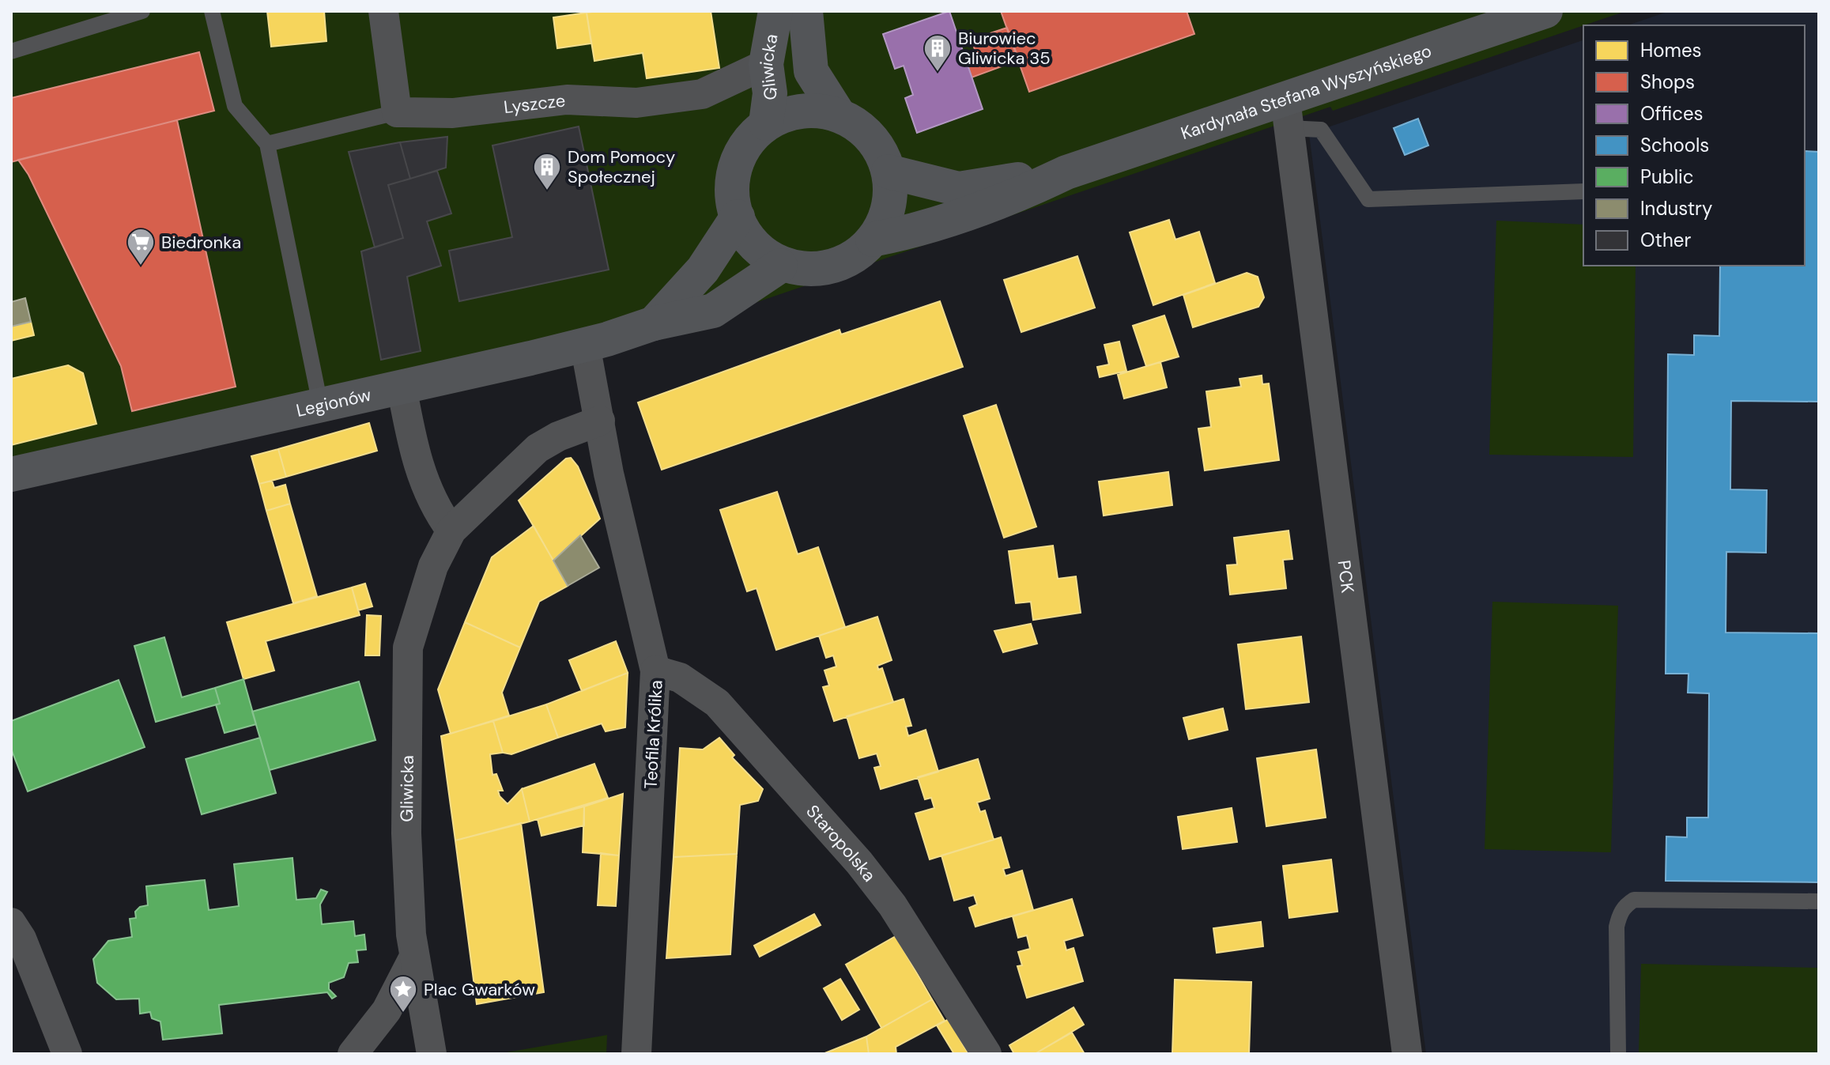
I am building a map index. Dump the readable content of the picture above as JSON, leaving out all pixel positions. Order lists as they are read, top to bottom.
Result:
{
  "streets": {
    "street": [
      "Gliwicka",
      "Kardynała Stefana Wyszyńskiego",
      "Lyszcze",
      "Legionów",
      "PCK",
      "Teofila Królika",
      "Staropolska"
    ]
  },
  "crossings": [
    ["Gliwicka", "Kardynała Stefana Wyszyńskiego"],
    ["Gliwicka", "Lyszcze"],
    ["Gliwicka", "Legionów"],
    ["Gliwicka", "Teofila Królika"],
    ["Kardynała Stefana Wyszyńskiego", "Legionów"],
    ["Kardynała Stefana Wyszyńskiego", "PCK"],
    ["Teofila Królika", "Staropolska"]
  ],
  "places": {
    "building": ["Biurowiec Gliwicka 35", "Dom Pomocy Społecznej"],
    "supermarket": ["Biedronka"],
    "place": ["Plac Gwarków"]
  },
  "legend": [
    "Homes",
    "Shops",
    "Offices",
    "Schools",
    "Public",
    "Industry",
    "Other"
  ]
}
